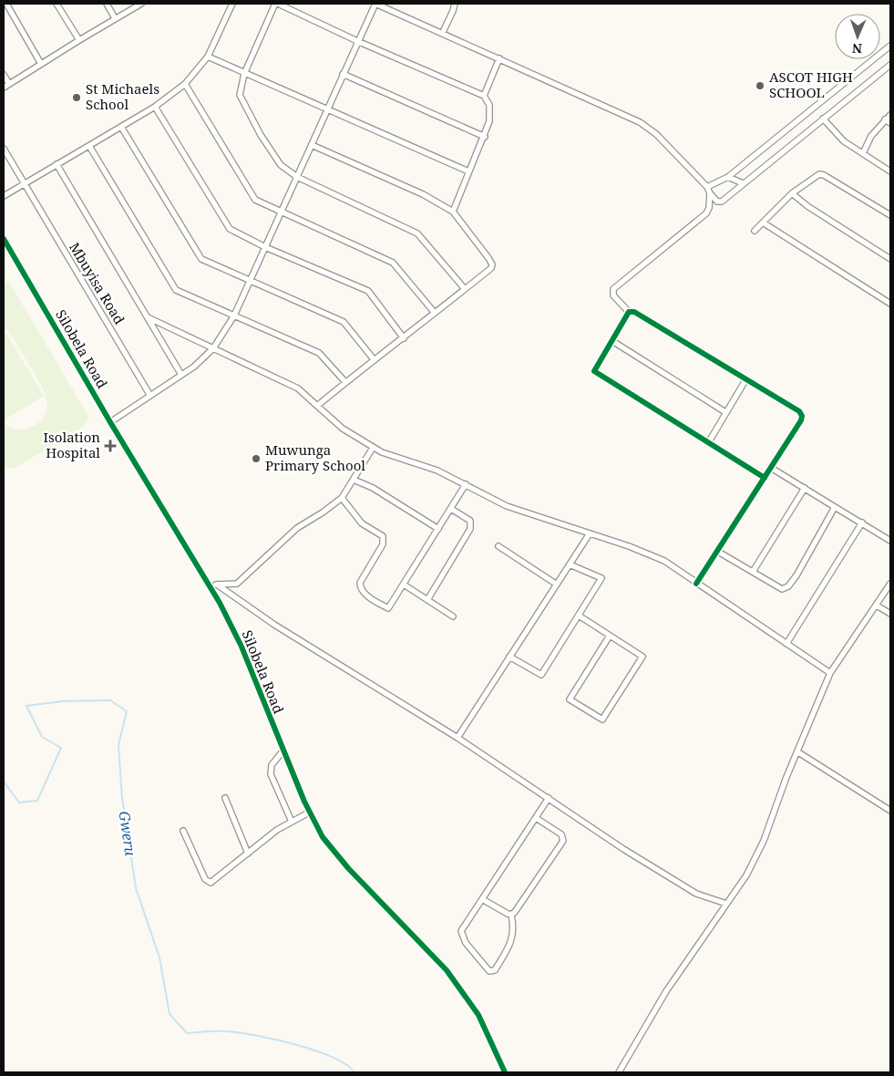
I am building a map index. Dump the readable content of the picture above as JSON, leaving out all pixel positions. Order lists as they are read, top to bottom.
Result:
{
  "streets": {
    "street": ["Mbuyisa Road", "Silobela Road"]
  },
  "water": ["Gweru"],
  "places": {
    "other": ["ASCOT HIGH SCHOOL", "St Michaels School", "Muwunga Primary School"],
    "health": ["Isolation Hospital"]
  },
  "north": "bottom"
}
